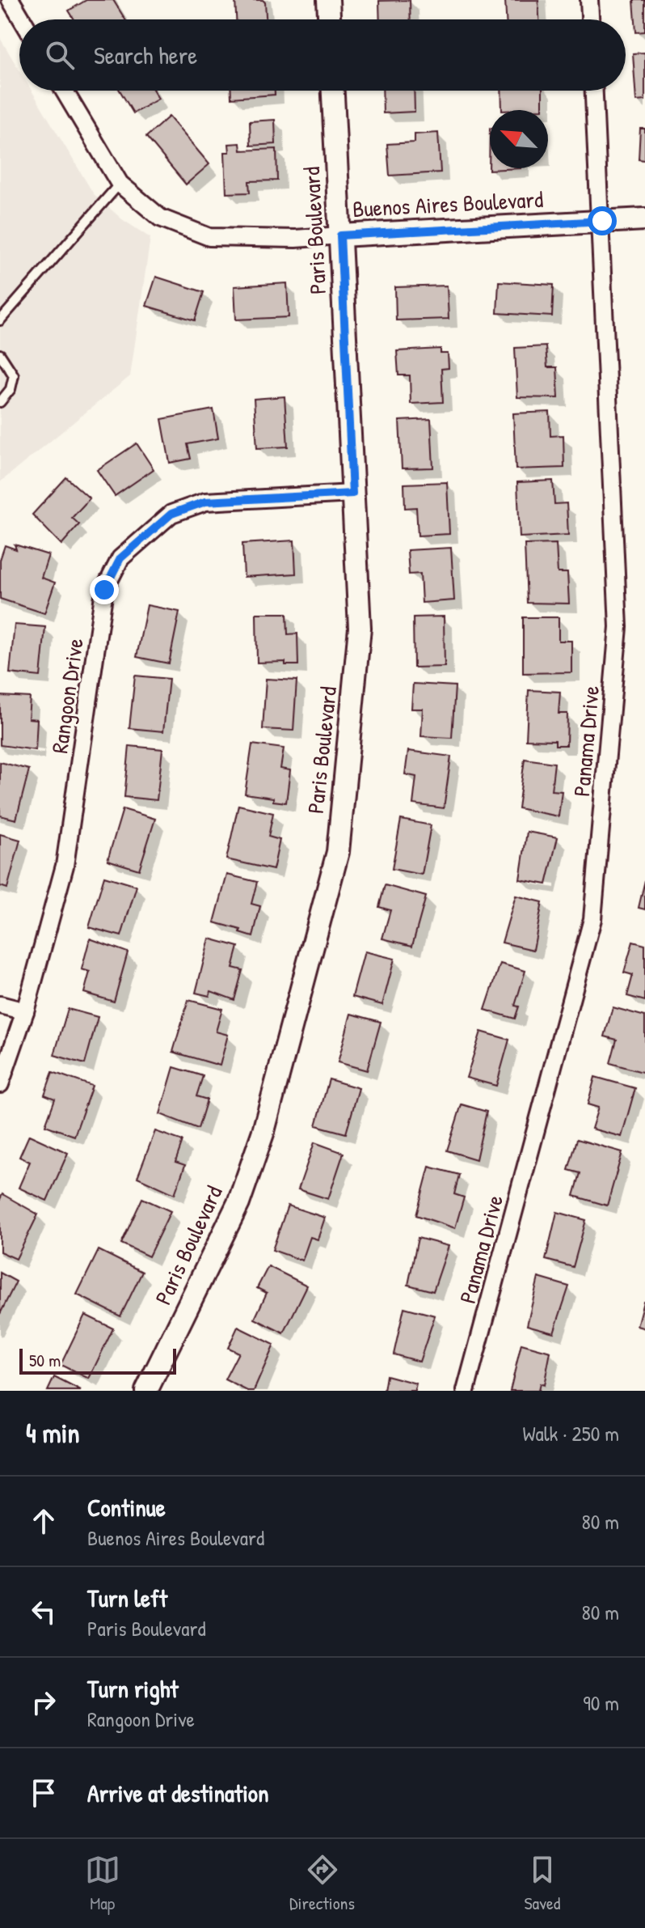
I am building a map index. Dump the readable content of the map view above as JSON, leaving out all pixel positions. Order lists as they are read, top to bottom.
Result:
{
  "streets": {
    "street": [
      "Buenos Aires Boulevard",
      "Paris Boulevard",
      "Rangoon Drive",
      "Panama Drive"
    ]
  },
  "crossings": [
    ["Buenos Aires Boulevard", "Paris Boulevard"],
    ["Buenos Aires Boulevard", "Panama Drive"],
    ["Paris Boulevard", "Rangoon Drive"]
  ],
  "scale_bar": "50 m",
  "north": "top left",
  "page": {
    "search": "Search here",
    "scale": "50 m",
    "heading": ["4 min", "Walk · 250 m"],
    "list": [
      ["Continue", "Buenos Aires Boulevard", "80 m"],
      ["Turn left", "Paris Boulevard", "80 m"],
      ["Turn right", "Rangoon Drive", "90 m"],
      "Arrive at destination"
    ],
    "nav": ["Map", "Directions", "Saved"]
  }
}
